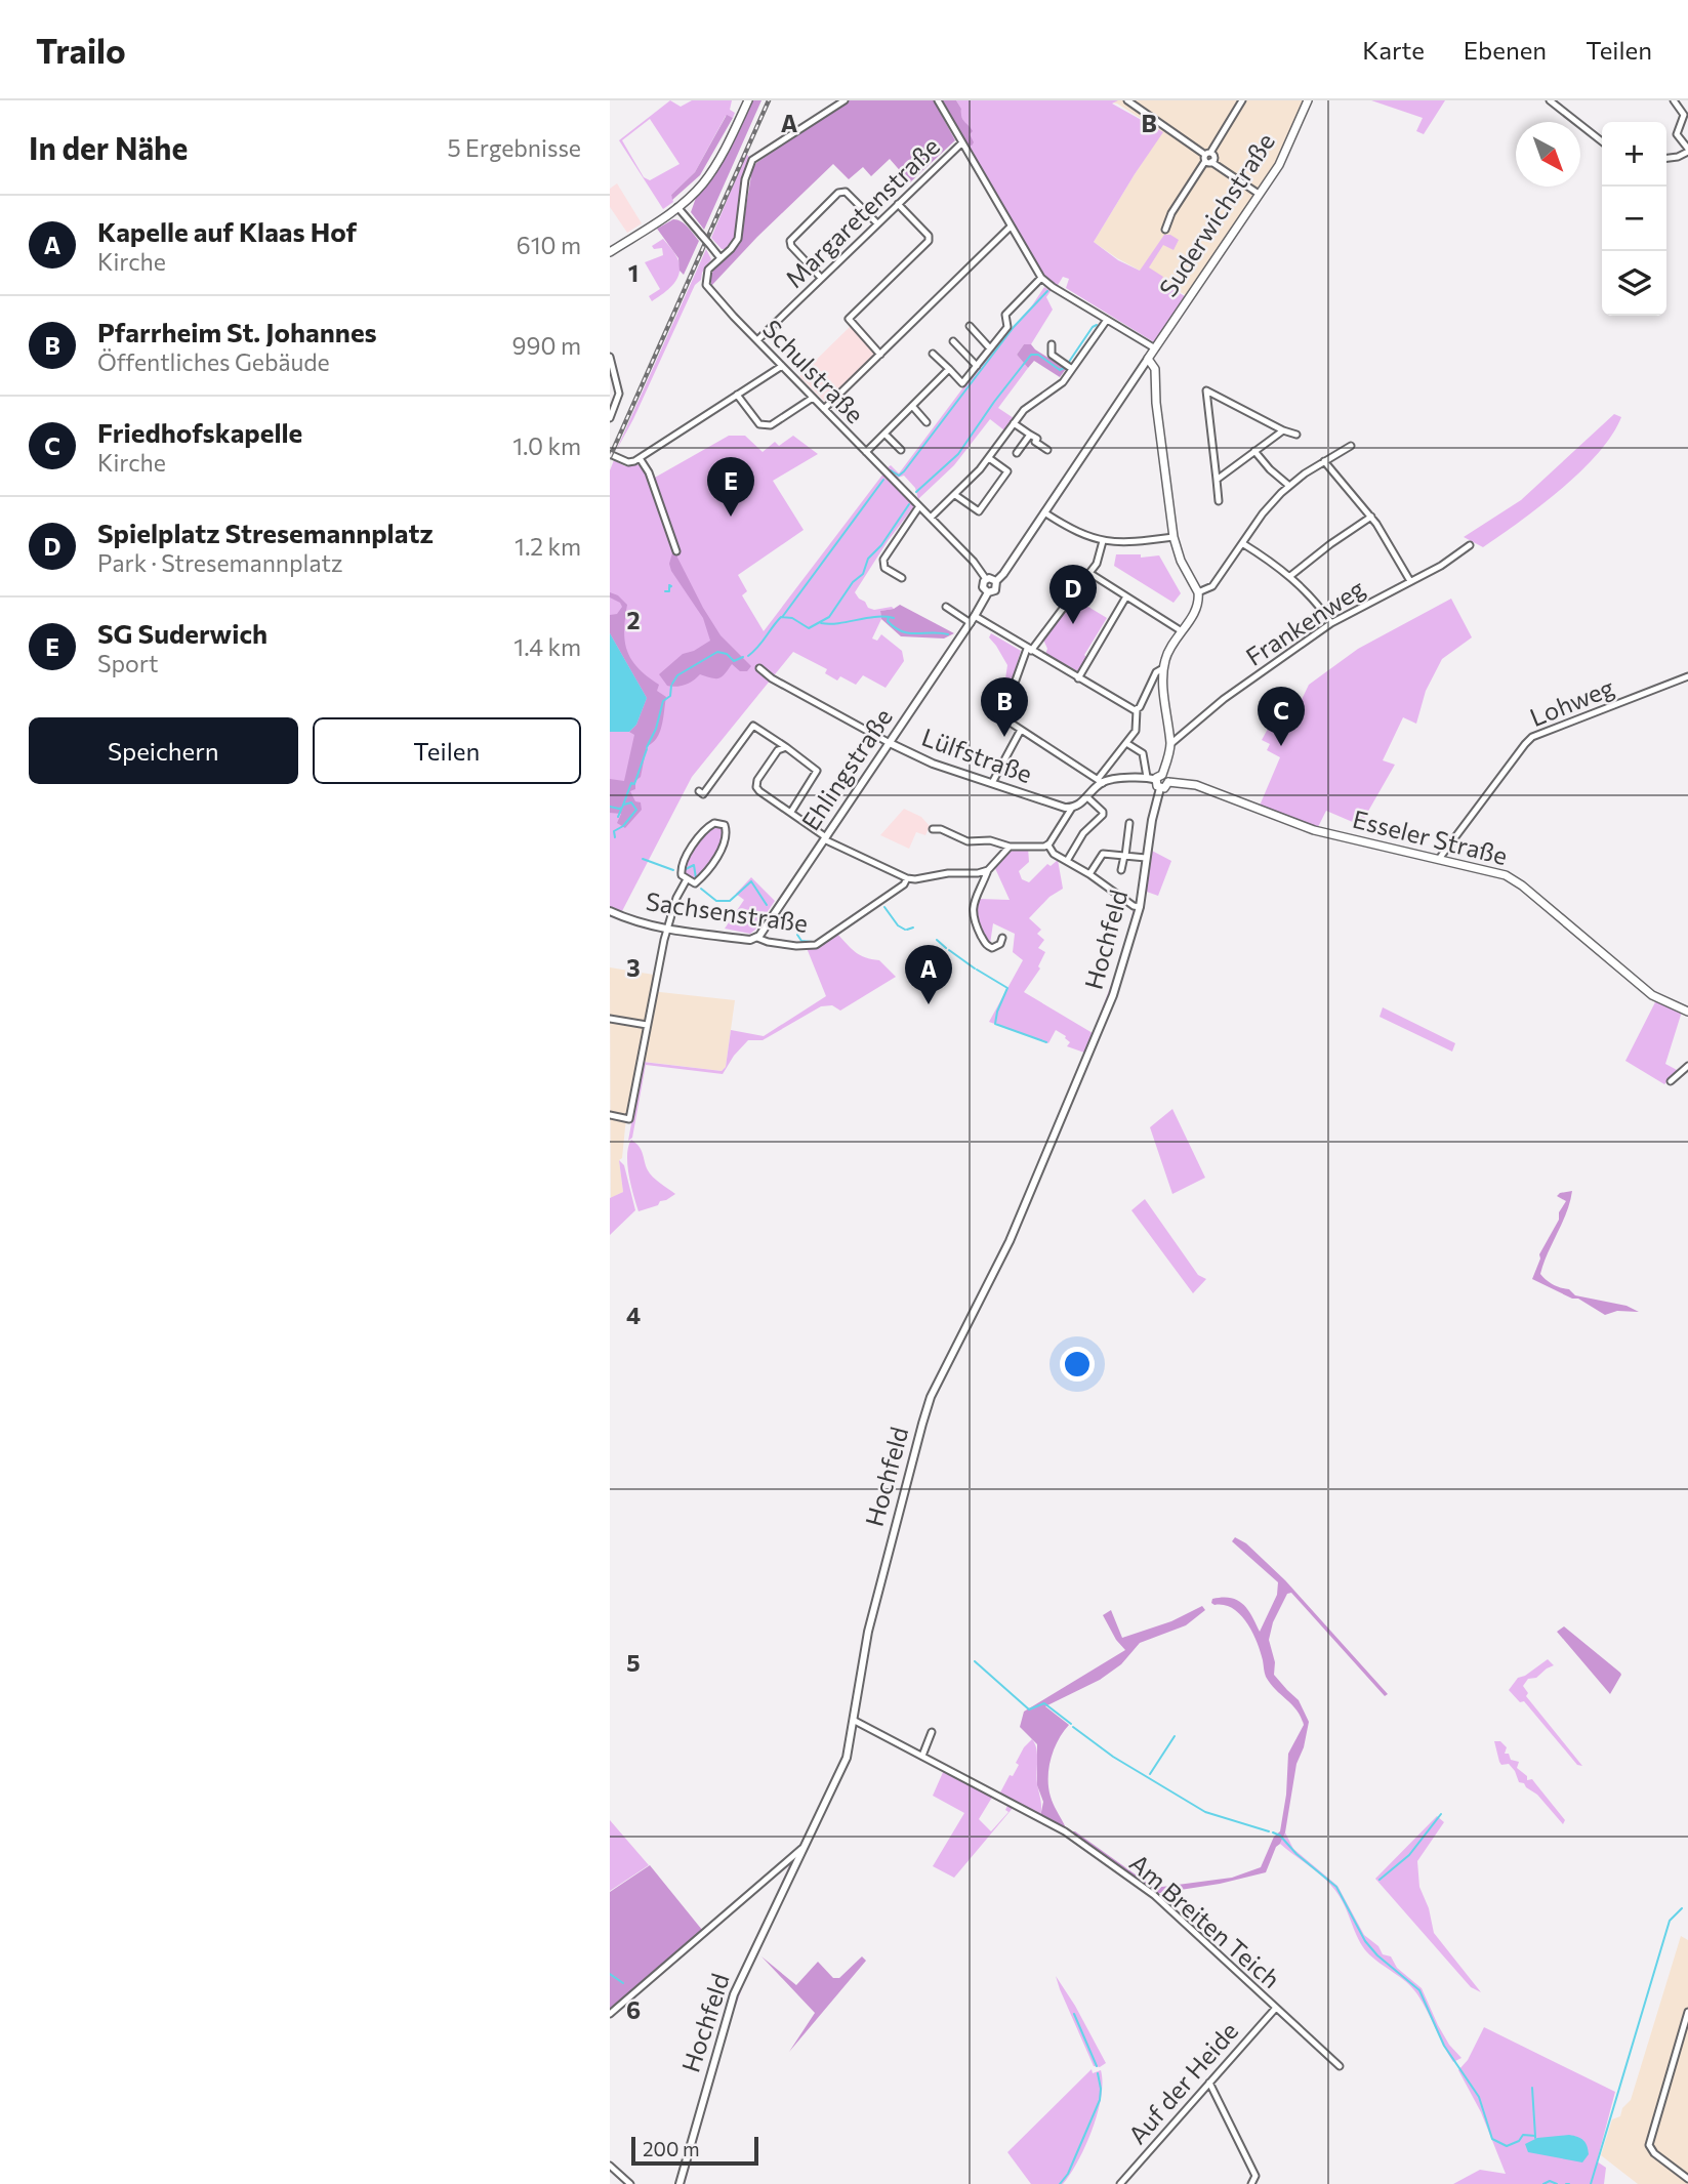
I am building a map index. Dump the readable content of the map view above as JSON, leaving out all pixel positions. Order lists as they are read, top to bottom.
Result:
{
  "streets": {
    "main road": ["Suderwichstraße", "Ehlingstraße", "Esseler Straße"],
    "street": [
      "Margaretenstraße",
      "Schulstraße",
      "Frankenweg",
      "Lohweg",
      "Lülfstraße",
      "Sachsenstraße",
      "Hochfeld",
      "Am Breiten Teich",
      "Auf der Heide"
    ]
  },
  "crossings": [
    ["Margaretenstraße", "Schulstraße"],
    ["Suderwichstraße", "Ehlingstraße"],
    ["Schulstraße", "Ehlingstraße"],
    ["Lohweg", "Esseler Straße"],
    ["Lülfstraße", "Ehlingstraße"],
    ["Ehlingstraße", "Sachsenstraße"],
    ["Esseler Straße", "Hochfeld"],
    ["Hochfeld", "Am Breiten Teich"],
    ["Am Breiten Teich", "Auf der Heide"]
  ],
  "scale_bar": "200 m",
  "north": "bottom right",
  "page": {
    "header": "Trailo",
    "nav": ["Karte", "Ebenen", "Teilen"],
    "heading": ["In der Nähe", "5 Ergebnisse"],
    "map_buttons": ["+", "−"],
    "list": [
      {
        "mark": "A",
        "name": "Kapelle auf Klaas Hof",
        "note": "Kirche",
        "value": "610 m"
      },
      {
        "mark": "B",
        "name": "Pfarrheim St. Johannes",
        "note": "Öffentliches Gebäude",
        "value": "990 m"
      },
      {
        "mark": "C",
        "name": "Friedhofskapelle",
        "note": "Kirche",
        "value": "1.0 km"
      },
      {
        "mark": "D",
        "name": "Spielplatz Stresemannplatz",
        "note": "Park · Stresemannplatz",
        "value": "1.2 km"
      },
      {
        "mark": "E",
        "name": "SG Suderwich",
        "note": "Sport",
        "value": "1.4 km"
      }
    ],
    "pins": [
      "E",
      "D",
      "B",
      "C",
      "A"
    ],
    "buttons": ["Speichern", "Teilen"],
    "scale": "200 m"
  },
  "grid": {
    "columns": ["A", "B"],
    "rows": [
      "1",
      "2",
      "3",
      "4",
      "5",
      "6"
    ]
  }
}
